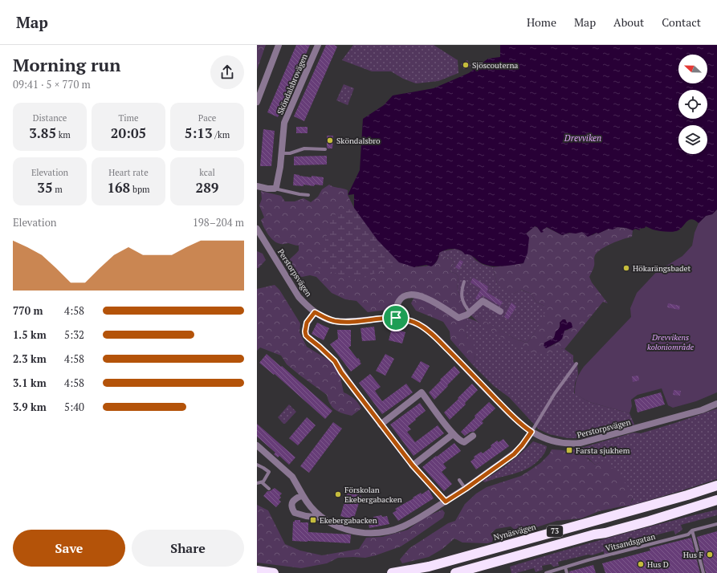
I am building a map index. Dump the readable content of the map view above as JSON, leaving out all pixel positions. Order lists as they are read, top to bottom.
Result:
{
  "streets": {
    "highway": ["73", "Nynäsvägen"],
    "street": ["Sköndalsbrovägen", "Perstorpsvägen"],
    "lane": ["Vitsandsgatan"]
  },
  "water": ["Drevviken"],
  "parks": ["Drevvikens koloniområde"],
  "places": {
    "other": [
      "Sjöscouterna",
      "Sköndalsbro",
      "Hökarängsbadet",
      "Förskolan Ekebergabacken",
      "Hus F",
      "Hus D"
    ],
    "transit": ["Farsta sjukhem", "Ekebergabacken"]
  },
  "north": "left",
  "page": {
    "header": "Map",
    "nav": [
      "Home",
      "Map",
      "About",
      "Contact"
    ],
    "heading": ["Morning run", "09:41 · 5 × 770 m"],
    "stats": [
      ["Distance", "3.85 km"],
      ["Time", "20:05"],
      ["Pace", "5:13 /km"],
      ["Elevation", "35 m"],
      ["Heart rate", "168 bpm"],
      ["kcal", "289"]
    ],
    "chart": ["Elevation", "198–204 m"],
    "list": [
      {
        "name": "770 m",
        "note": "4:58"
      },
      {
        "name": "1.5 km",
        "note": "5:32"
      },
      {
        "name": "2.3 km",
        "note": "4:58"
      },
      {
        "name": "3.1 km",
        "note": "4:58"
      },
      {
        "name": "3.9 km",
        "note": "5:40"
      }
    ],
    "buttons": ["Save", "Share"]
  }
}
